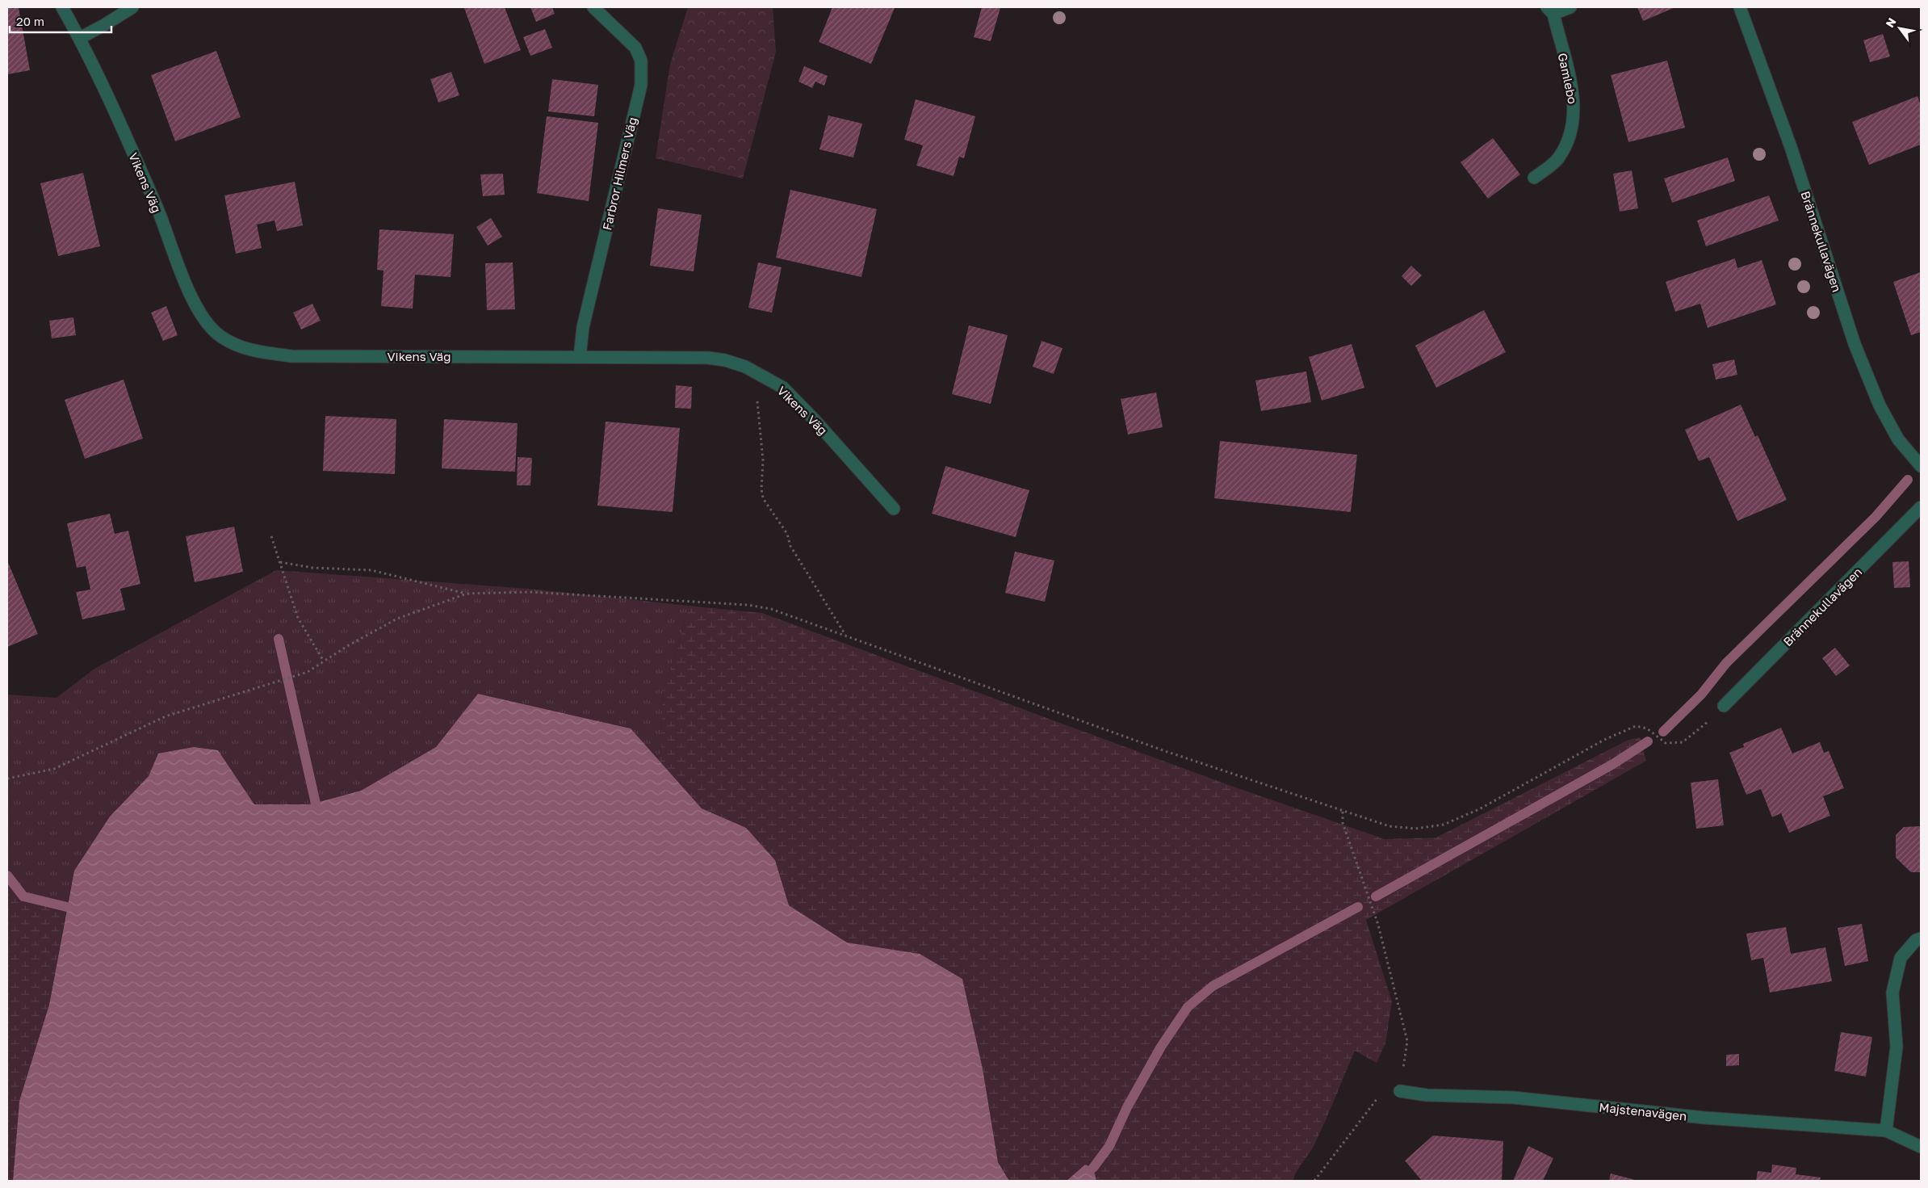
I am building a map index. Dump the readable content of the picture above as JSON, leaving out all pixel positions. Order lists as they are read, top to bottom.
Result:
{
  "streets": {
    "street": [
      "Gamlebo",
      "Farbror Hilmers Väg",
      "Vikens Väg",
      "Brännekullavägen",
      "Majstenavägen"
    ]
  },
  "crossings": [
    ["Farbror Hilmers Väg", "Vikens Väg"]
  ],
  "scale_bar": "20 m",
  "north": "top left"
}
